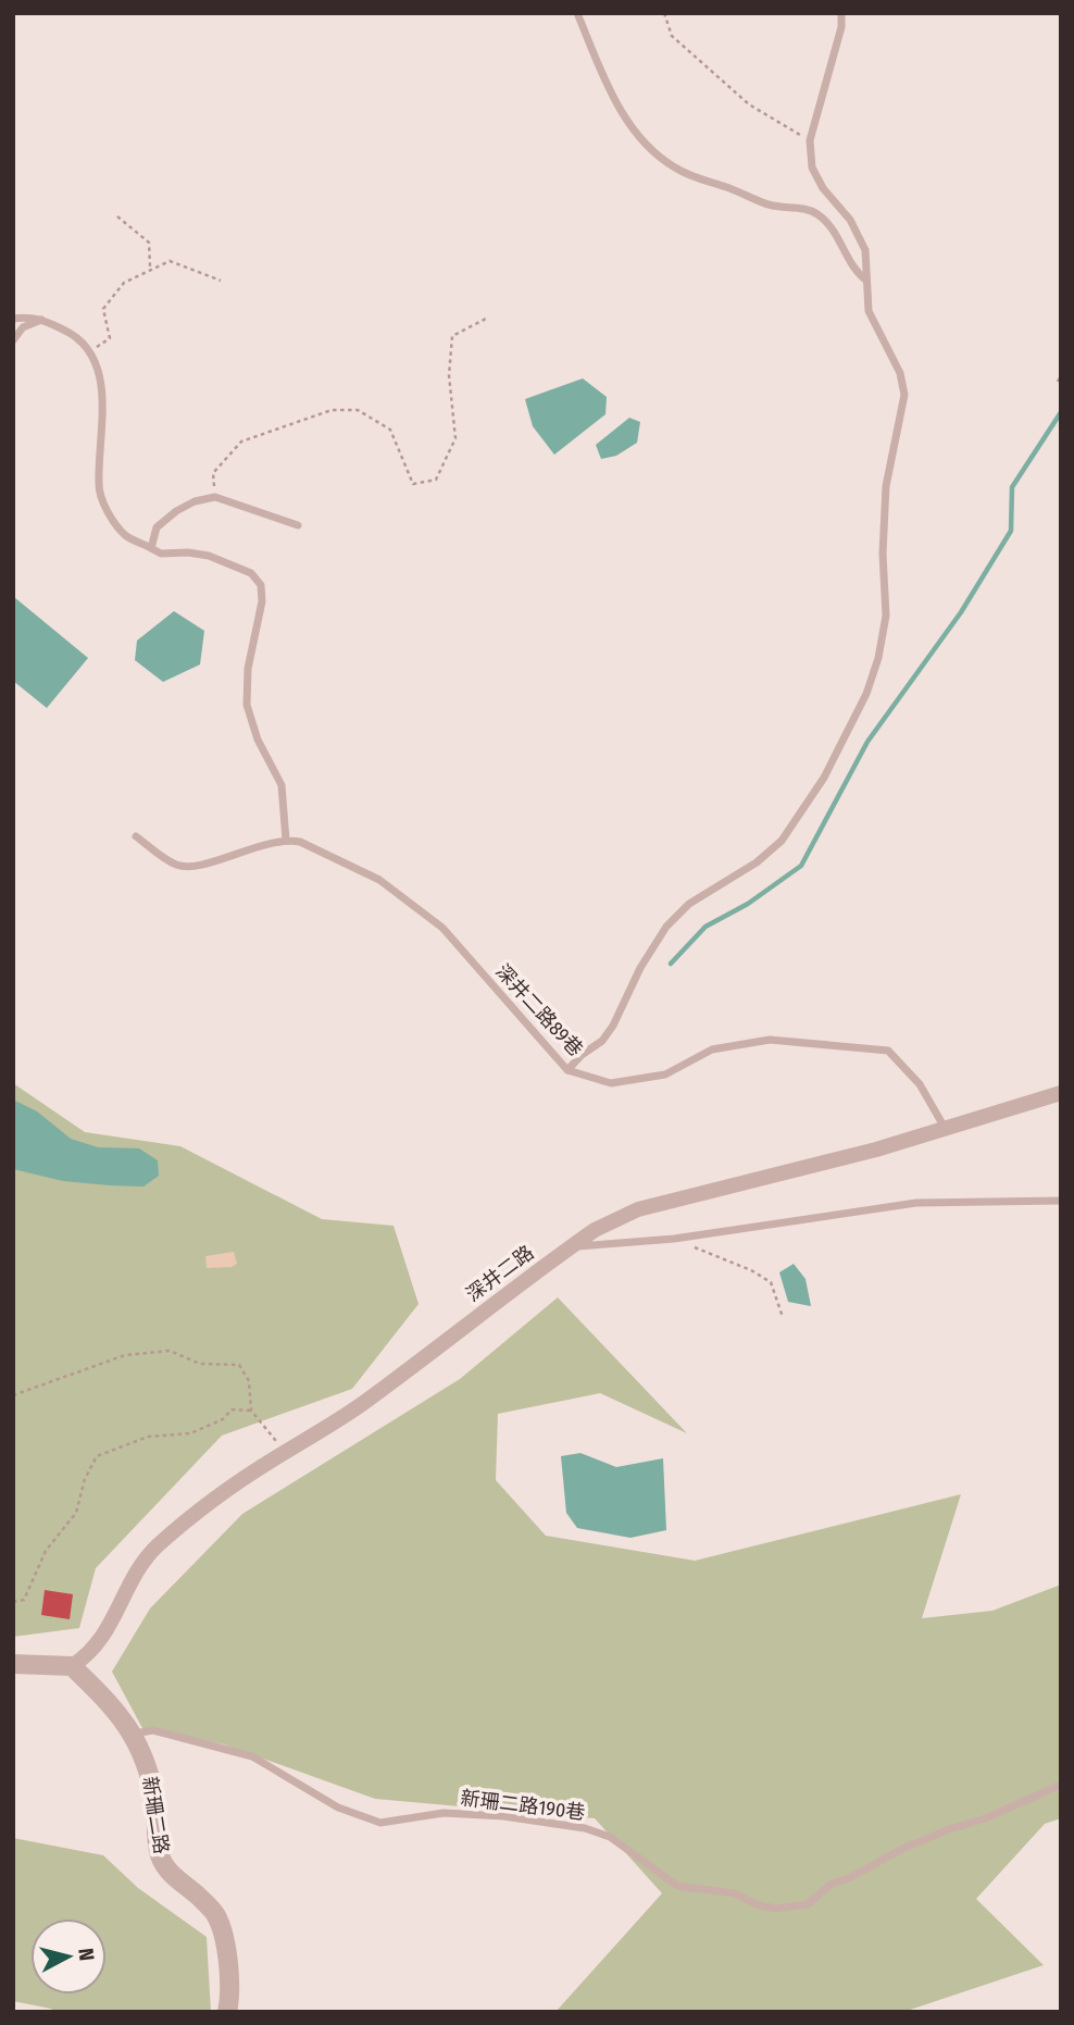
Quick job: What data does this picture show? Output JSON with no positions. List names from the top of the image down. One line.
{"streets":{"street":["深井二路","新珊二路"],"lane":["深井二路89巷","新珊二路190巷"]},"crossings":[["深井二路89巷","深井二路"],["深井二路","新珊二路"],["新珊二路190巷","新珊二路"]],"north":"right"}
